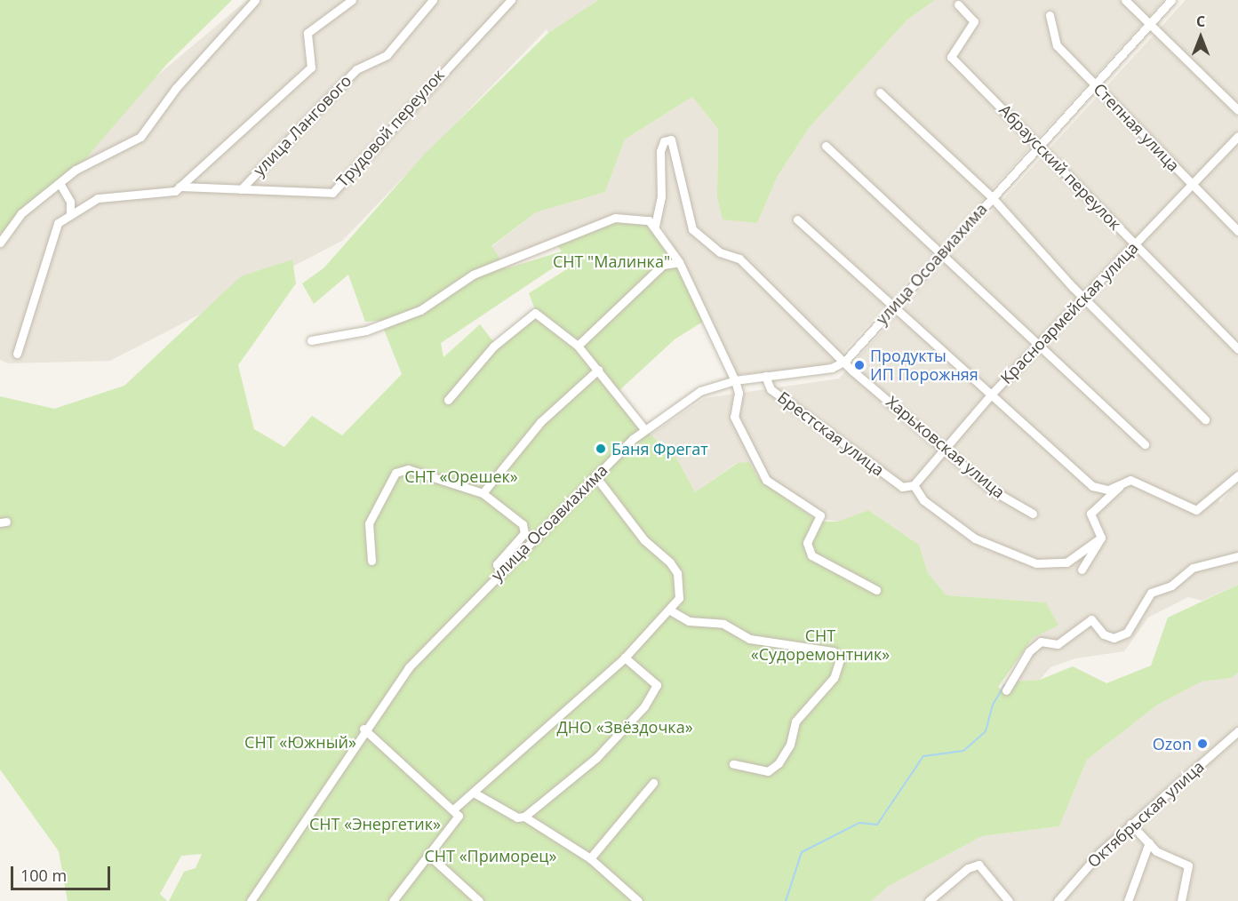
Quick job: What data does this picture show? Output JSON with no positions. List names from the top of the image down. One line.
{"streets":{"street":["улица Лангового","Степная улица","Трудовой переулок","Абраусский переулок","улица Осоавиахима","Красноармейская улица","Брестская улица","Харьковская улица","Октябрьская улица"]},"crossings":[["улица Лангового","Трудовой переулок"],["Степная улица","улица Осоавиахима"],["Степная улица","Красноармейская улица"],["Абраусский переулок","улица Осоавиахима"],["Абраусский переулок","Красноармейская улица"],["улица Осоавиахима","Брестская улица"],["улица Осоавиахима","Харьковская улица"],["Красноармейская улица","Брестская улица"],["Красноармейская улица","Харьковская улица"]],"parks":["СНТ \"Малинка\"","СНТ «Орешек»","СНТ «Судоремонтник»","ДНО «Звёздочка»","СНТ «Южный»","СНТ «Энергетик»","СНТ «Приморец»"],"places":["Продукты ИП Порожняя","Баня Фрегат","Ozon"],"scale_bar":"100 m","north":"top"}
